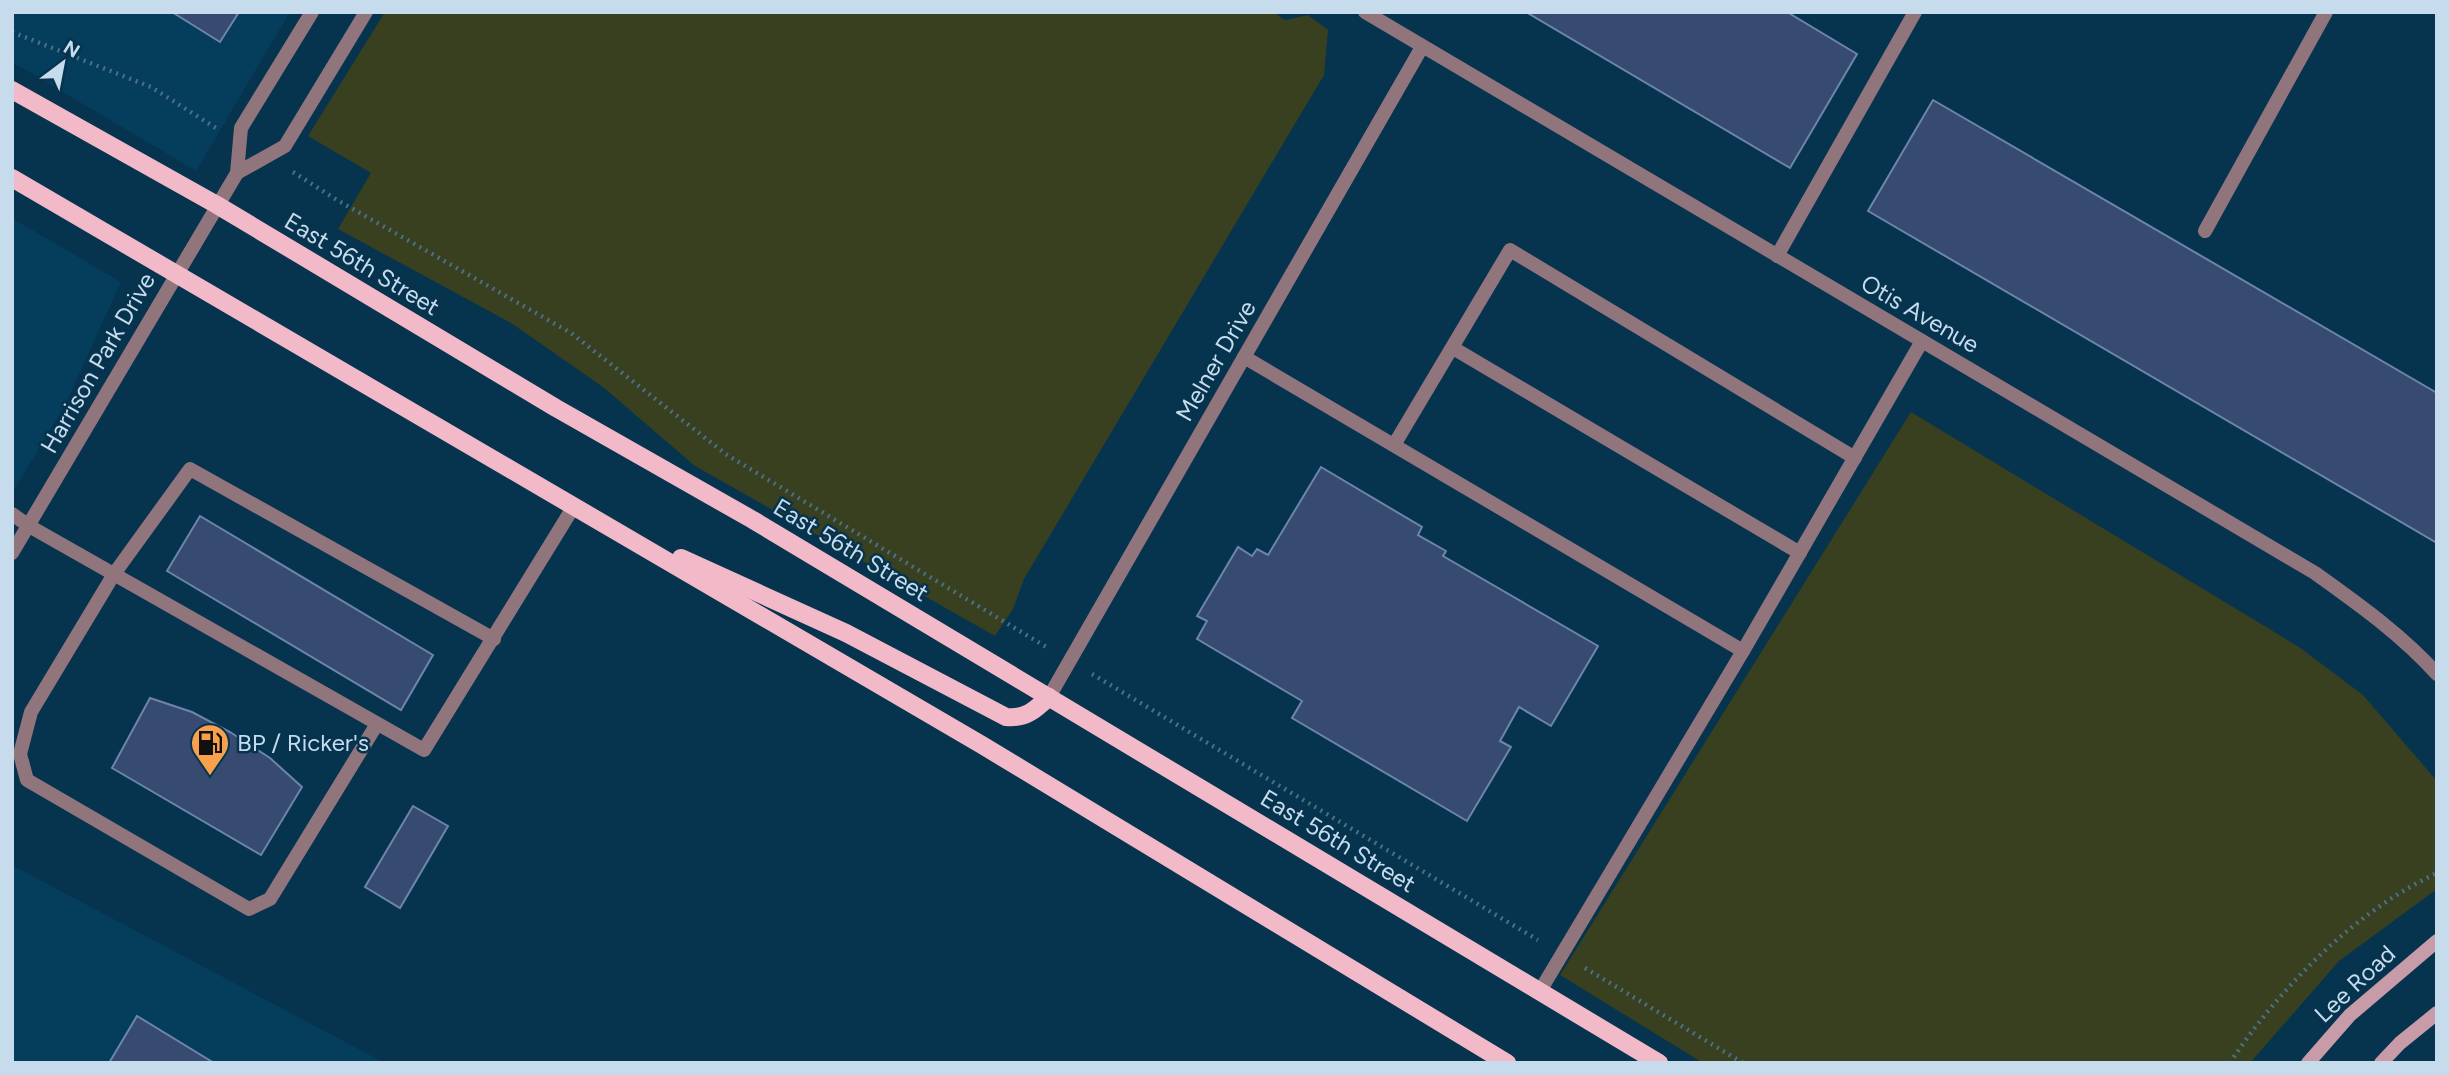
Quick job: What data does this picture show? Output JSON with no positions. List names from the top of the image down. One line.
{"streets":{"main road":["East 56th Street"],"street":["Otis Avenue","Melner Drive","Harrison Park Drive","Lee Road"]},"crossings":[["East 56th Street","Melner Drive"],["East 56th Street","Harrison Park Drive"],["Otis Avenue","Melner Drive"]],"places":{"fuel station":["BP / Ricker's"]},"north":"top right"}
